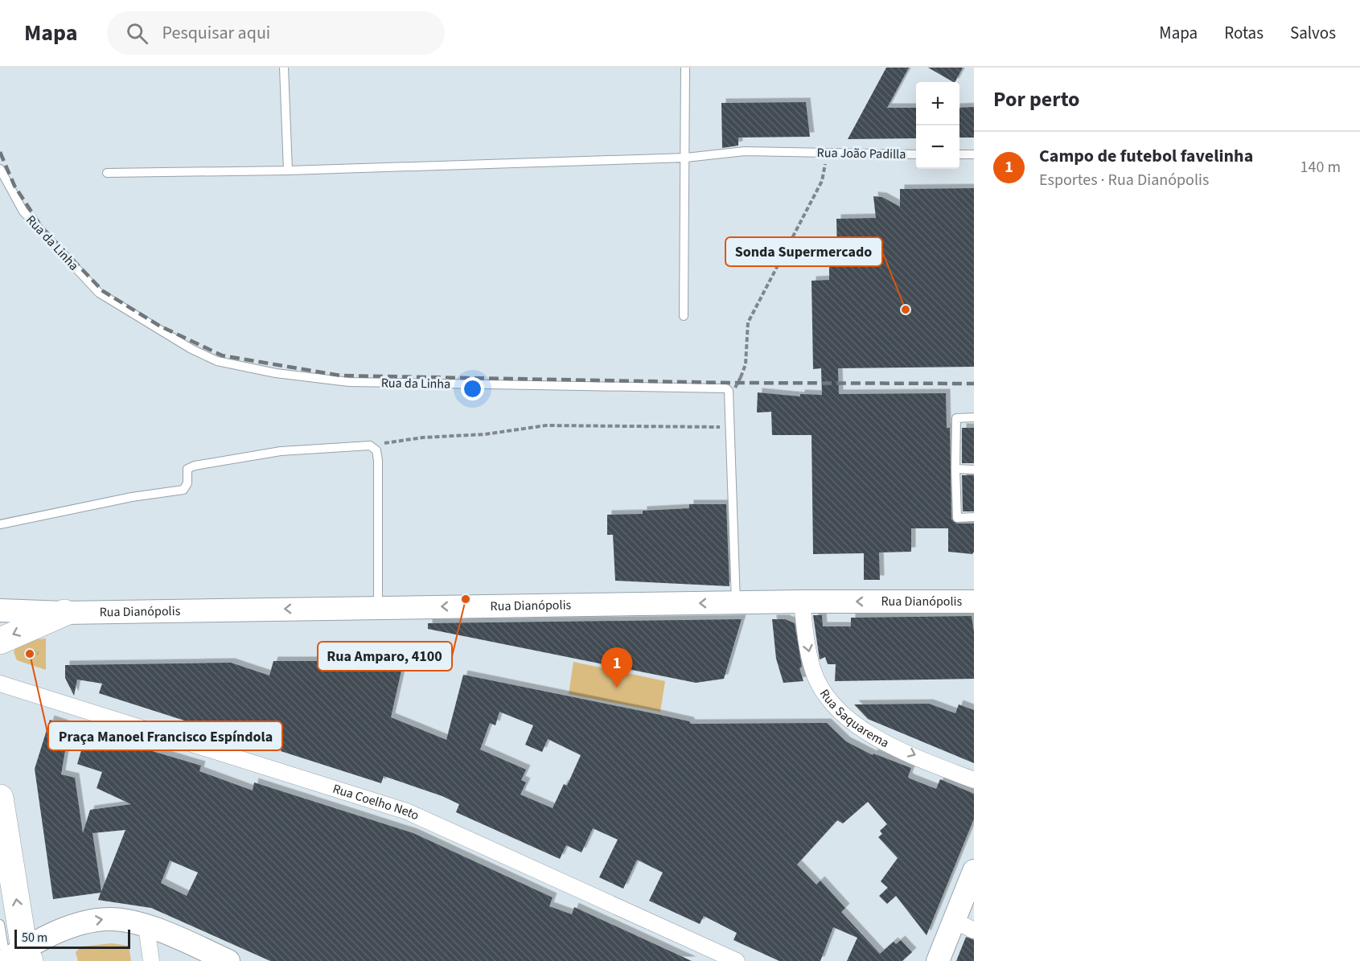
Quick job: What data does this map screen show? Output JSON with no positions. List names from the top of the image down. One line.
{"streets":{"street":["Rua Dianópolis","Rua Saquarema","Rua Coelho Neto"],"lane":["Rua João Padilla","Rua da Linha"]},"crossings":[["Rua da Linha","Rua Dianópolis"],["Rua Dianópolis","Rua Saquarema"]],"one_way":["Rua Dianópolis","Rua Saquarema"],"places":["Sonda Supermercado","Rua Amparo, 4100","Praça Manoel Francisco Espíndola"],"scale_bar":"50 m","page":{"header":"Mapa","search":"Pesquisar aqui","nav":["Mapa","Rotas","Salvos"],"heading":"Por perto","map_buttons":["+","−"],"list":[{"mark":"1","name":"Campo de futebol favelinha","note":"Esportes · Rua Dianópolis","value":"140 m"}],"pins":"1","scale":"50 m"}}
